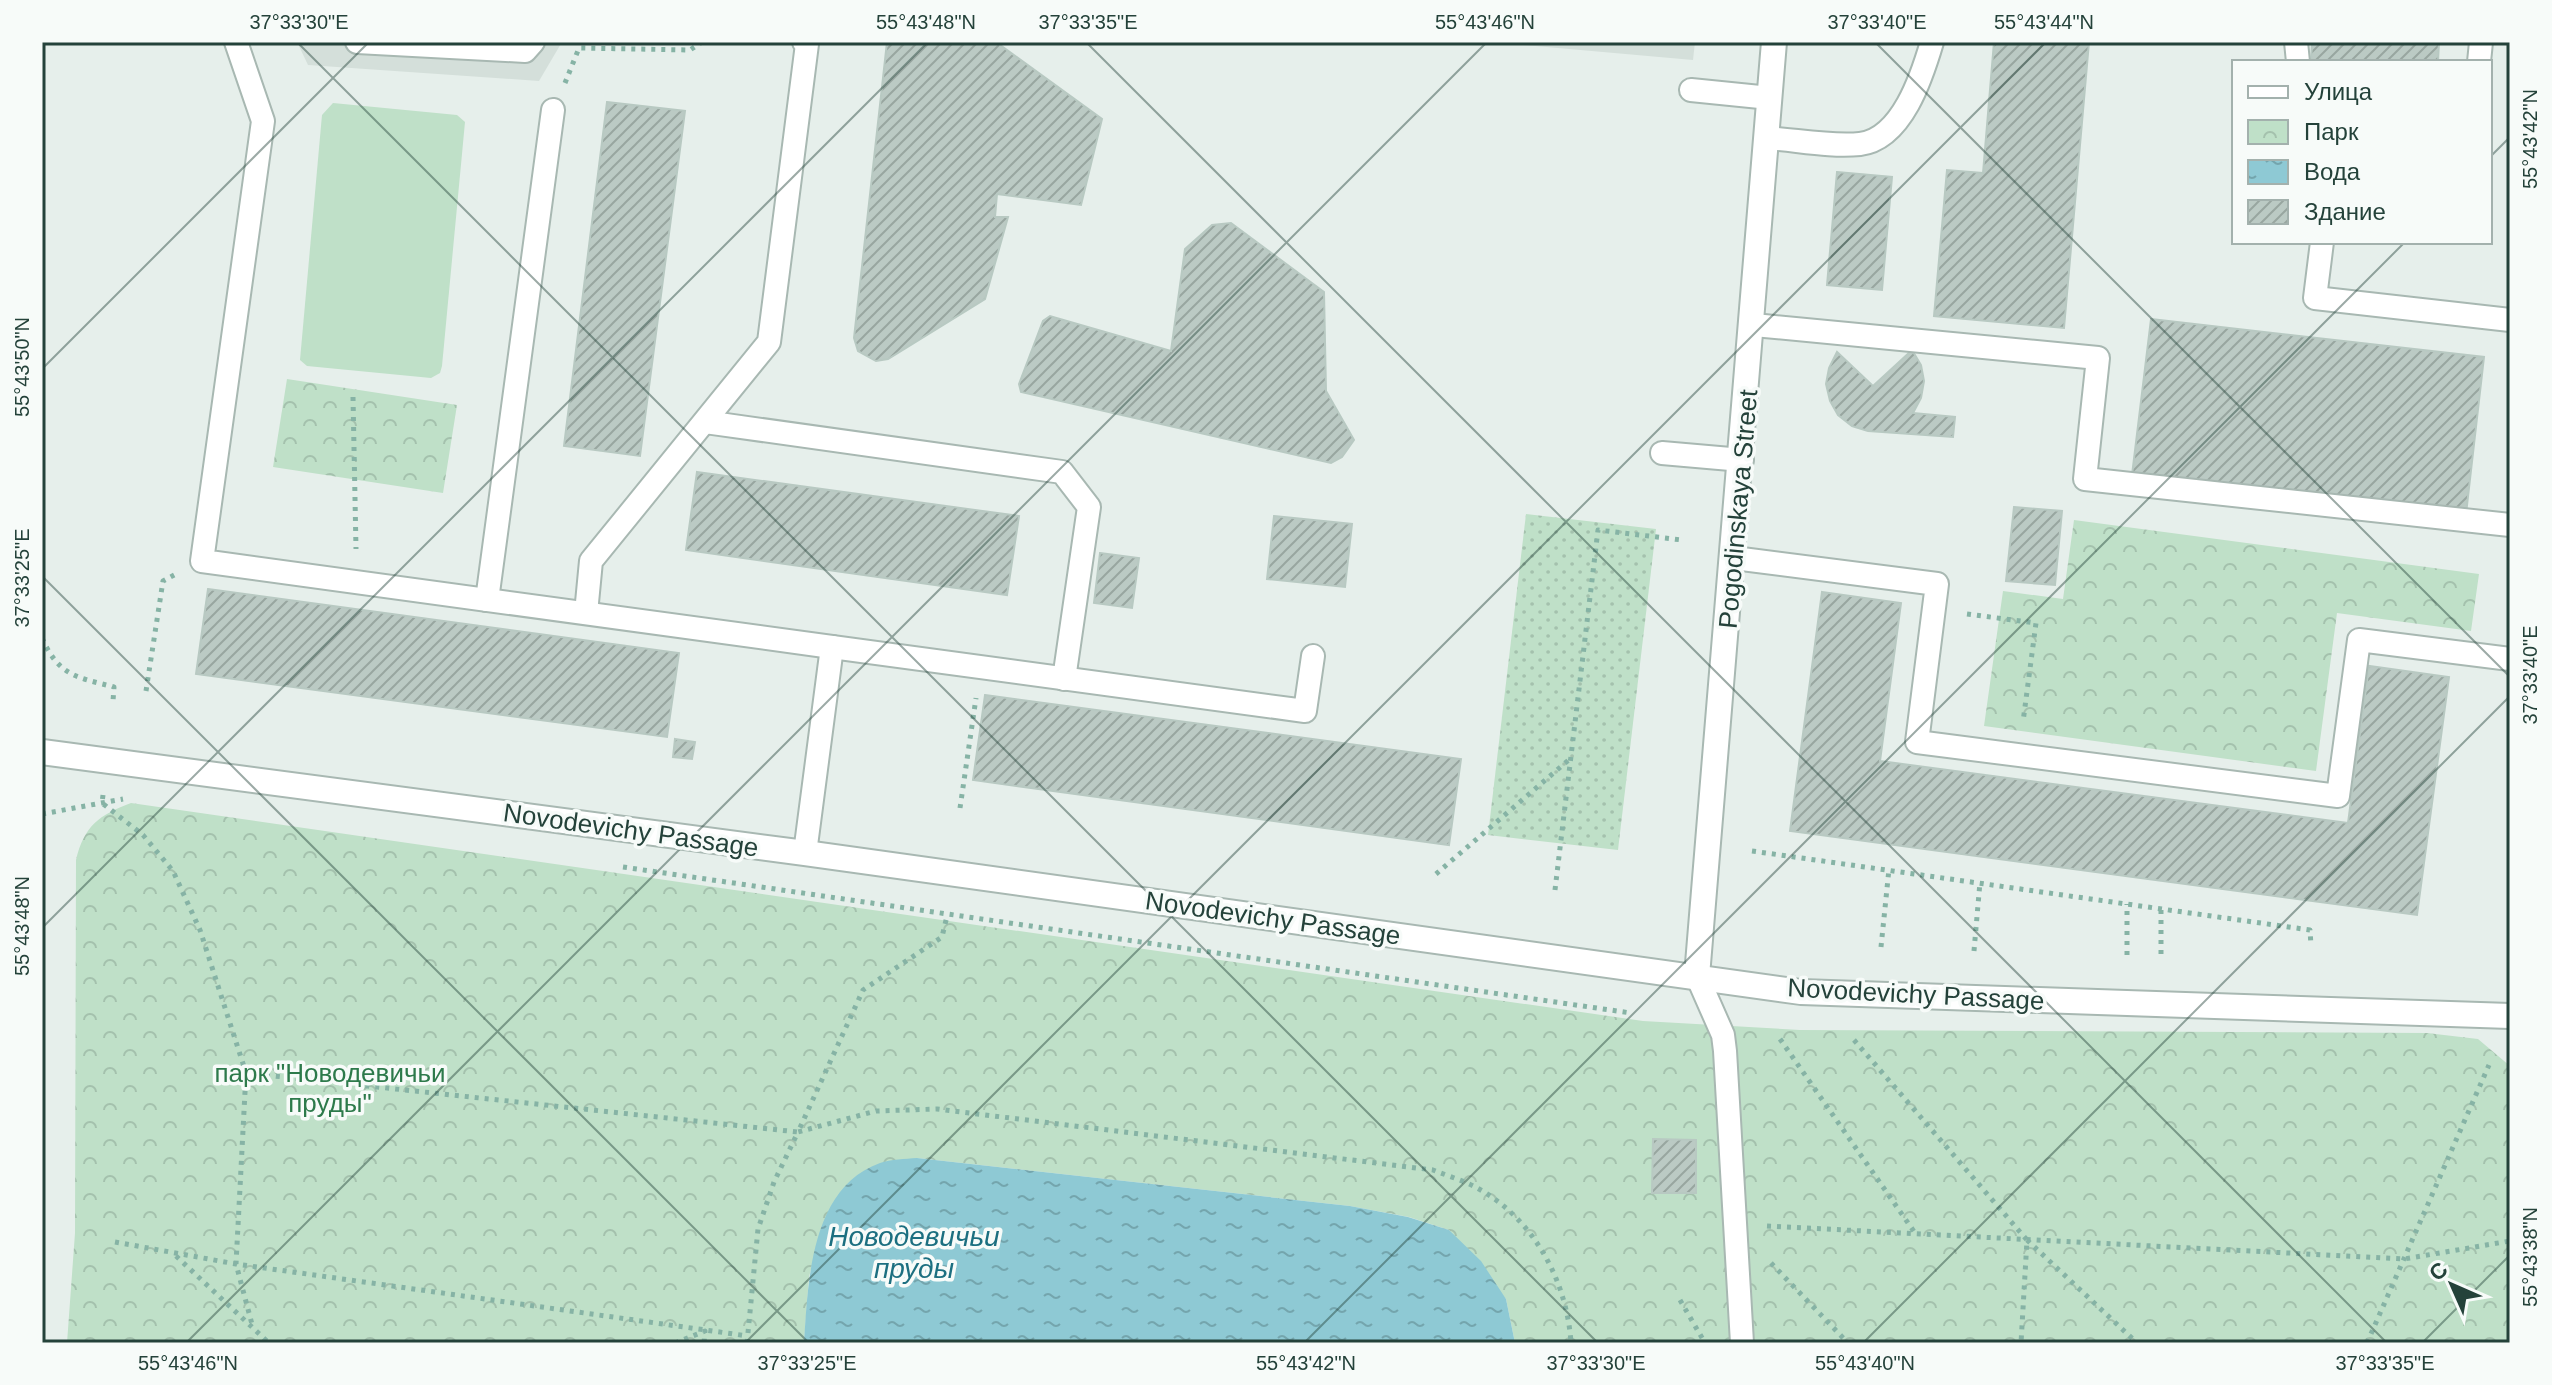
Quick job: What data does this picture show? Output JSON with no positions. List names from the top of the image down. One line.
{"streets":{"street":["Pogodinskaya Street","Novodevichy Passage"]},"crossings":[["Pogodinskaya Street","Novodevichy Passage"]],"water":["Новодевичьи пруды"],"parks":["парк \"Новодевичьи пруды\""],"legend":["Улица","Парк","Вода","Здание"],"north":"top left","coordinates":["37°33'30\"E","55°43'48\"N","37°33'35\"E","55°43'46\"N","37°33'40\"E","55°43'44\"N","55°43'42\"N","55°43'50\"N","37°33'25\"E","55°43'38\"N","55°43'40\"N"]}
